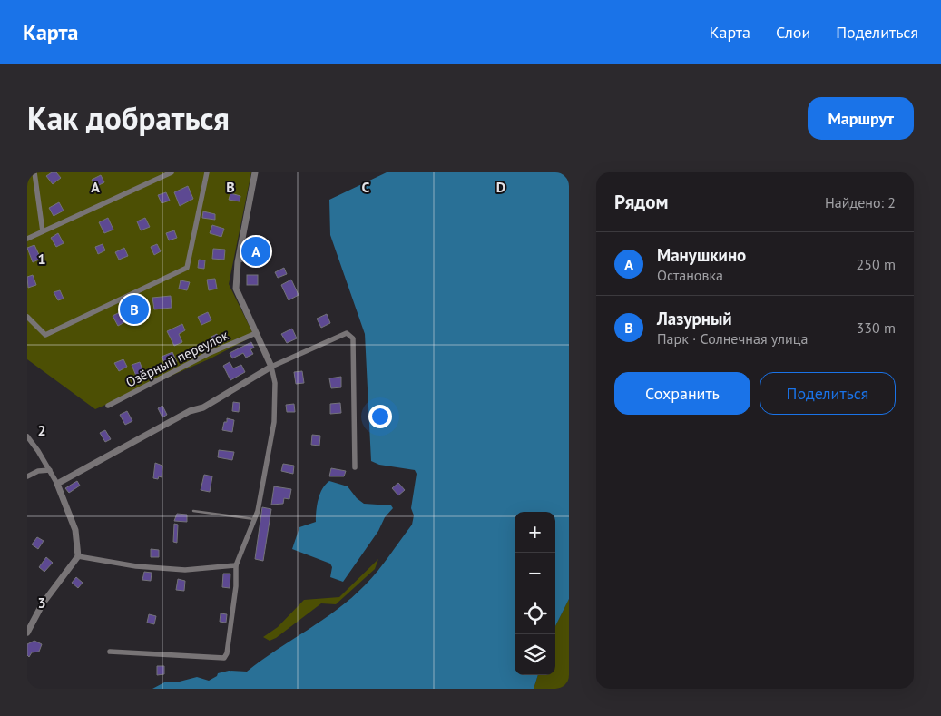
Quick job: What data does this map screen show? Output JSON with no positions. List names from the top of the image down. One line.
{"streets":{"street":["Озёрный переулок"]},"page":{"header":"Карта","nav":["Карта","Слои","Поделиться"],"title":"Как добраться","buttons":["Маршрут",["Сохранить","Поделиться"]],"heading":["Рядом","Найдено: 2"],"list":[{"mark":"A","name":"Манушкино","note":"Остановка","value":"250 m"},{"mark":"B","name":"Лазурный","note":"Парк · Солнечная улица","value":"330 m"}],"pins":["A","B"],"map_buttons":["+","−"]},"grid":{"columns":["A","B","C","D"],"rows":["1","2","3"]}}
